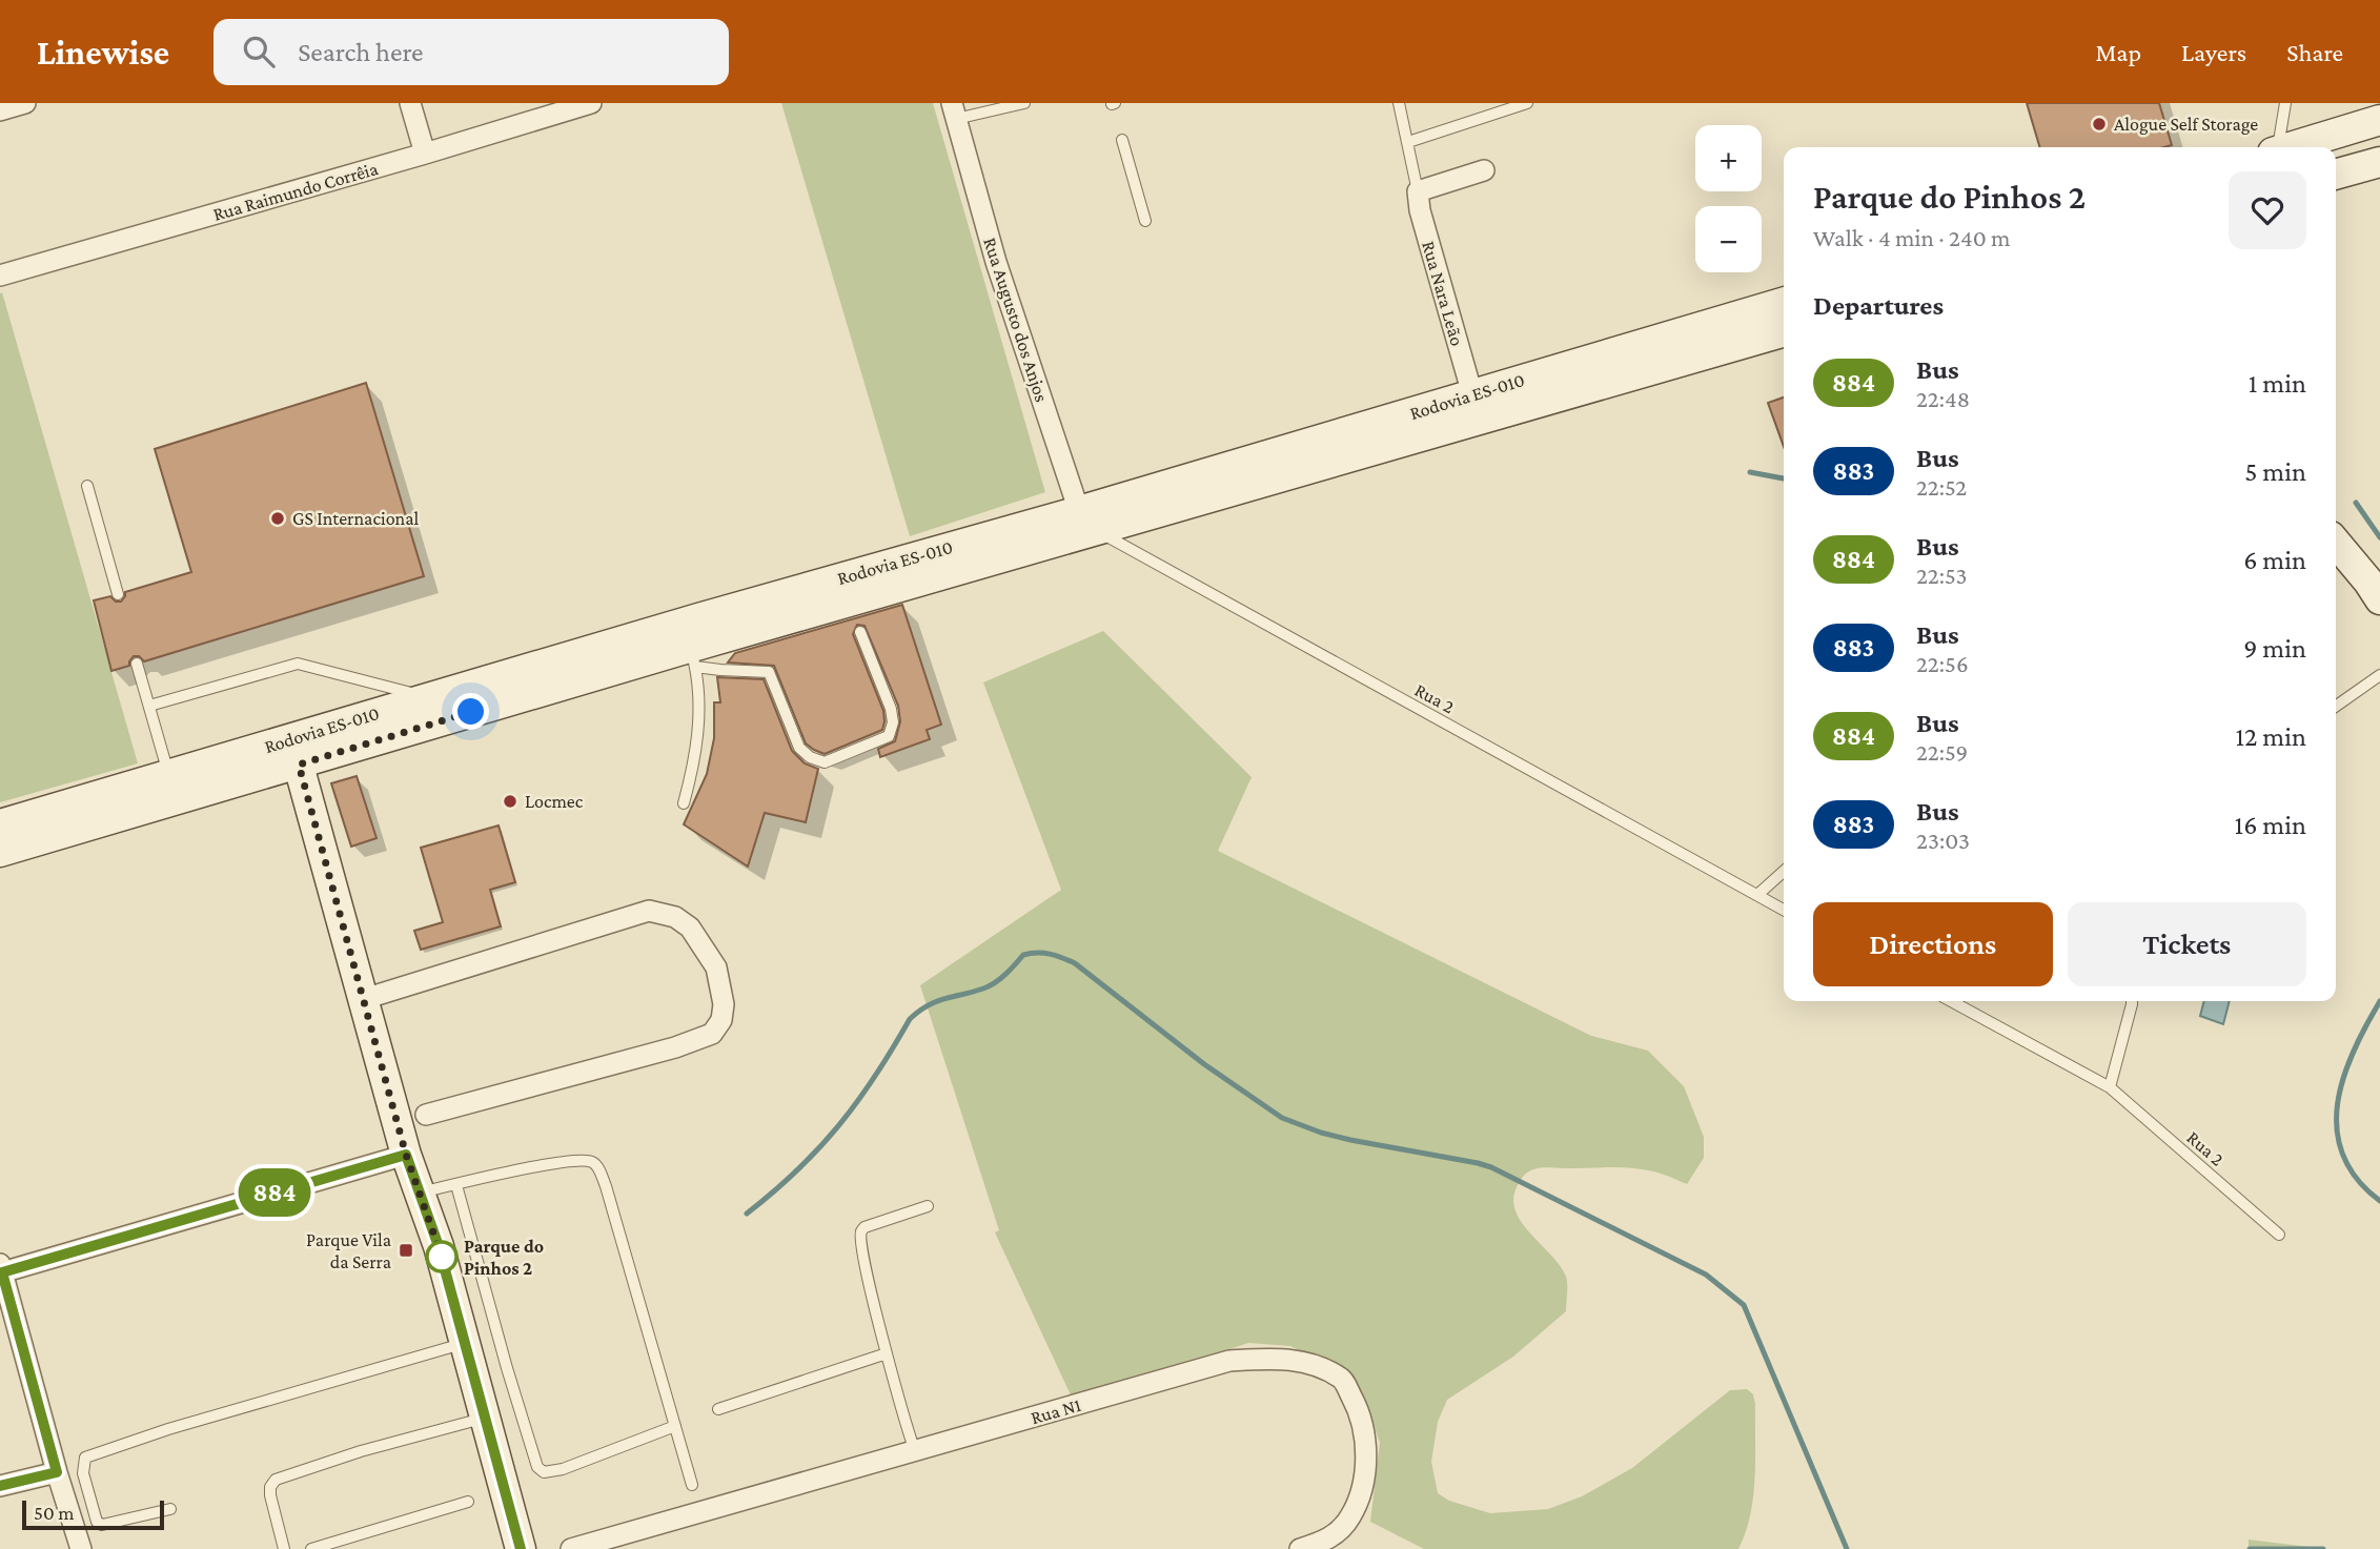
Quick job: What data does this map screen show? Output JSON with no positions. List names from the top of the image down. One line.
{"streets":{"main road":["Rodovia ES-010"],"street":["Rua Raimundo Corrêia","Rua Nara Leão","Rua Augusto dos Anjos","Rua N1"],"lane":["Rua 2"]},"crossings":[["Rua Nara Leão","Rodovia ES-010"],["Rua Augusto dos Anjos","Rodovia ES-010"],["Rua Augusto dos Anjos","Rua 2"],["Rodovia ES-010","Rua 2"]],"places":{"other":["Alogue Self Storage","GS Internacional","Locmec","Parque do Pinhos 2"],"transit":["Parque Vila da Serra"]},"lines":["bus line 884"],"scale_bar":"50 m","page":{"header":"Linewise","search":"Search here","nav":["Map","Layers","Share"],"on_map":"884","map_buttons":["+","−"],"heading":[["Parque do Pinhos 2","Walk · 4 min · 240 m"],"Departures"],"list":[{"mark":"884","name":"Bus","note":"22:48","value":"1 min"},{"mark":"883","name":"Bus","note":"22:52","value":"5 min"},{"mark":"884","name":"Bus","note":"22:53","value":"6 min"},{"mark":"883","name":"Bus","note":"22:56","value":"9 min"},{"mark":"884","name":"Bus","note":"22:59","value":"12 min"},{"mark":"883","name":"Bus","note":"23:03","value":"16 min"}],"buttons":["Directions","Tickets"],"scale":"50 m"}}
